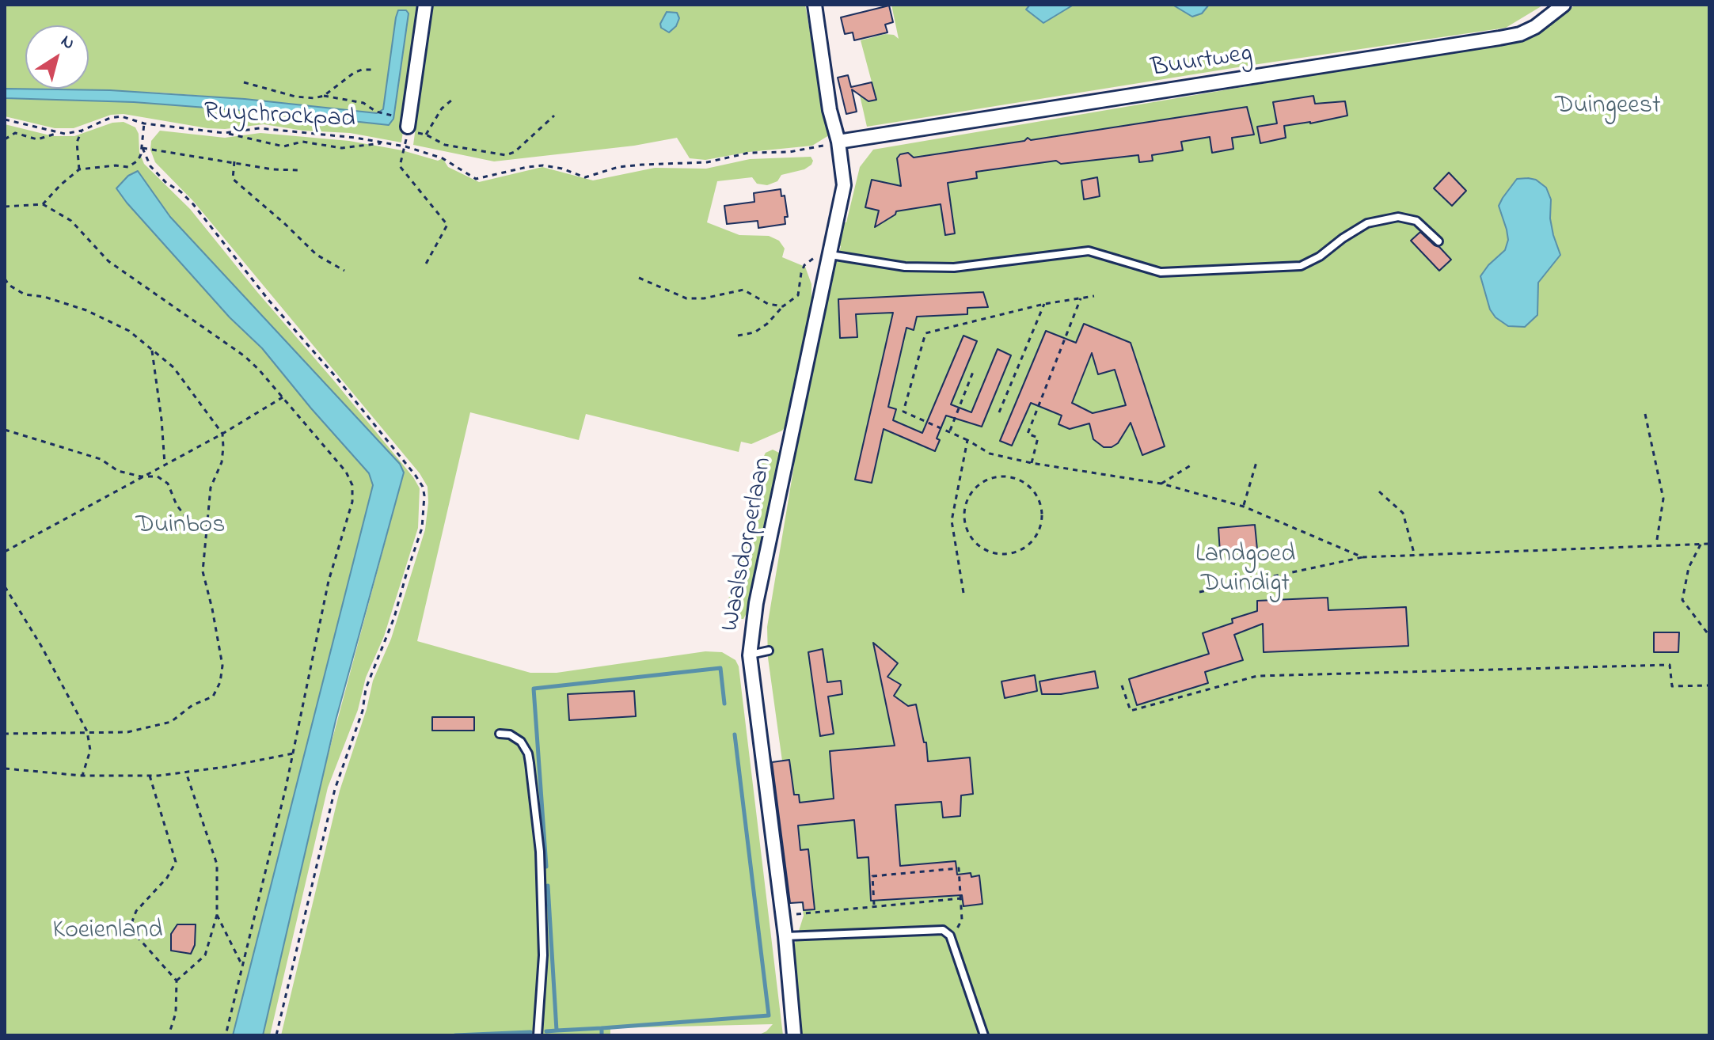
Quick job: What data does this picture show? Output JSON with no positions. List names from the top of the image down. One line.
{"streets":{"street":["Buurtweg","Waalsdorperlaan"],"path":["Ruychrockpad"]},"crossings":[["Buurtweg","Waalsdorperlaan"]],"parks":["Duingeest","Duinbos","Landgoed Duindigt","Koeienland"],"north":"top right"}
